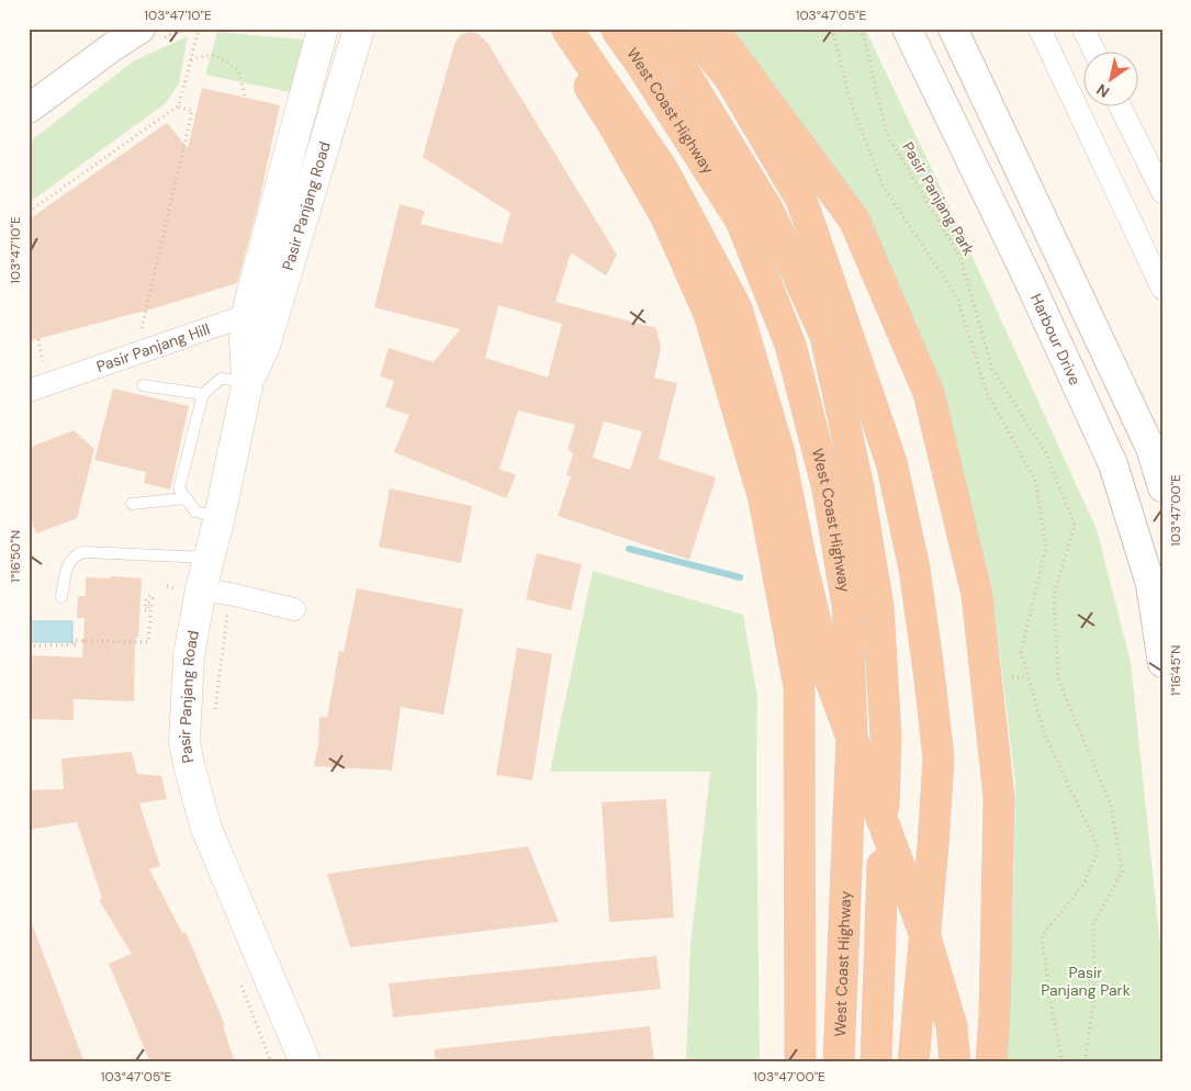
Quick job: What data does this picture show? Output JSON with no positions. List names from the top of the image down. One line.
{"streets":{"highway":["West Coast Highway"],"main road":["Pasir Panjang Road"],"street":["Harbour Drive","Pasir Panjang Hill"],"path":["Pasir Panjang Park"]},"crossings":[["Pasir Panjang Road","Pasir Panjang Hill"]],"parks":["Pasir Panjang Park"],"north":"bottom left","coordinates":["103°47'10\"E","103°47'05\"E","103°47'00\"E","1°16'50\"N","1°16'45\"N"]}
